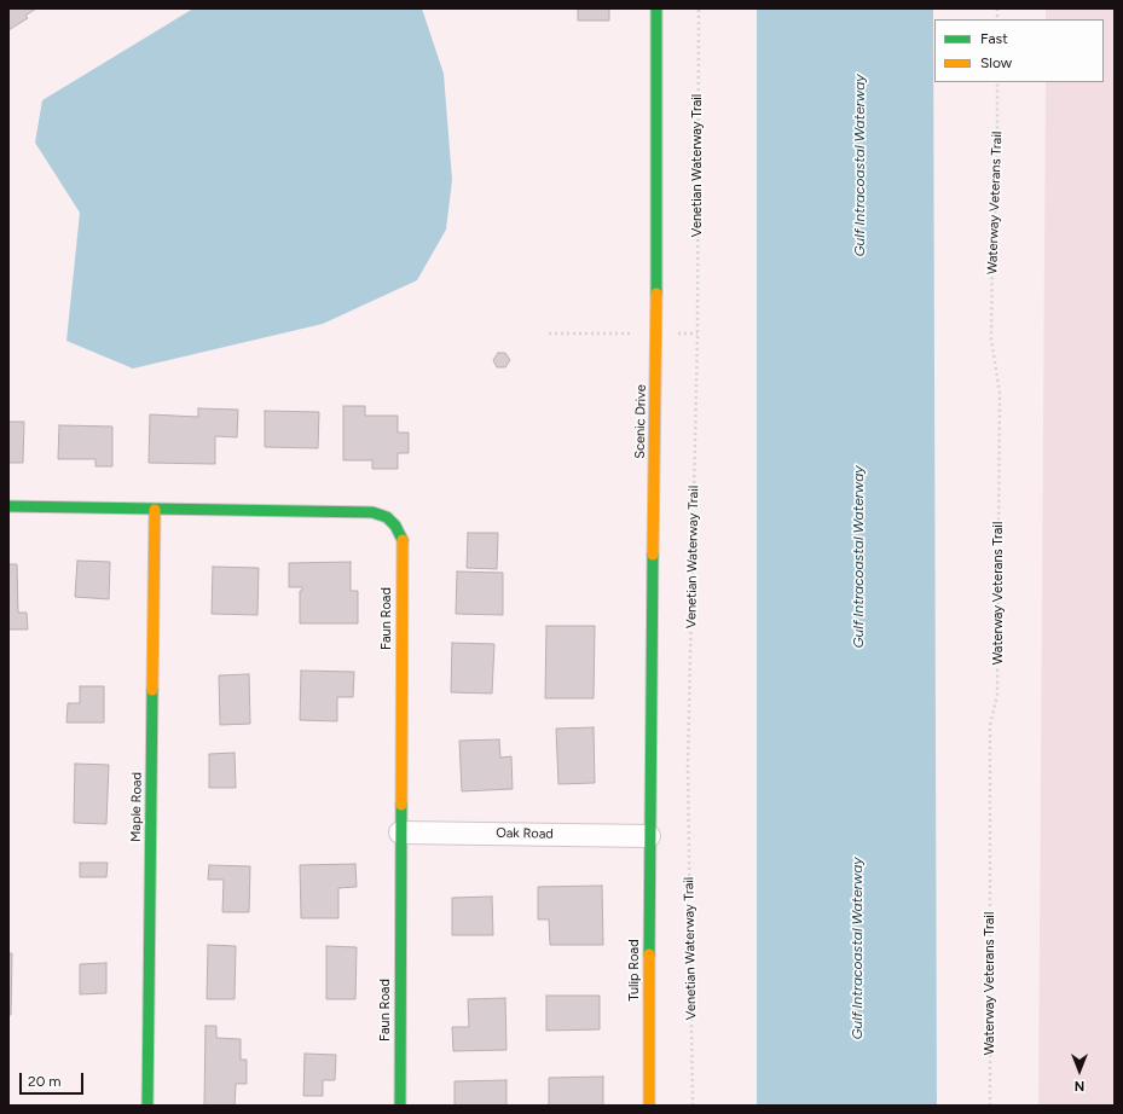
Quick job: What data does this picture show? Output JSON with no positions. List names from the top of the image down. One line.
{"streets":{"street":["Scenic Drive","Faun Road","Maple Road","Oak Road","Tulip Road"],"path":["Venetian Waterway Trail","Waterway Veterans Trail"]},"crossings":[["Scenic Drive","Oak Road"],["Scenic Drive","Tulip Road"],["Faun Road","Maple Road"],["Faun Road","Oak Road"],["Oak Road","Tulip Road"]],"water":["Gulf Intracoastal Waterway"],"legend":["Fast","Slow"],"scale_bar":"20 m","north":"bottom"}
